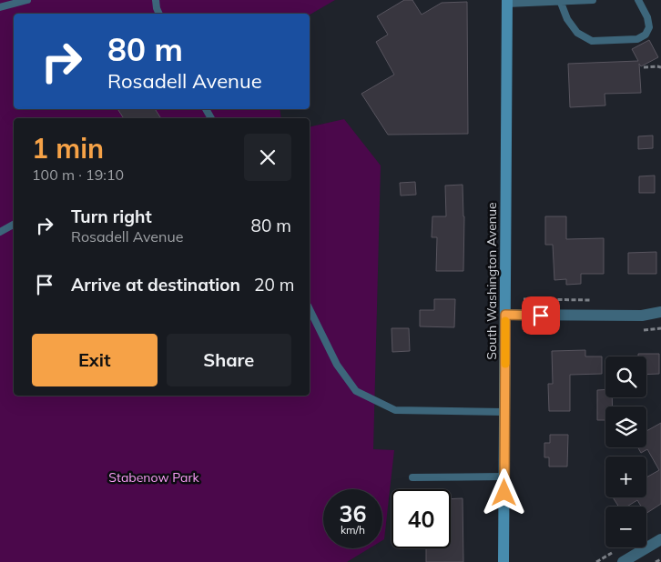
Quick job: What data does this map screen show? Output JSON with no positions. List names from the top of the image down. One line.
{"streets":{"street":["South Washington Avenue"]},"parks":["Stabenow Park"],"page":{"turn":["80 m","Rosadell Avenue"],"heading":["1 min","100 m · 19:10"],"list":[{"name":"Turn right","note":"Rosadell Avenue","value":"80 m"},{"name":"Arrive at destination","value":"20 m"}],"buttons":["Exit","Share"],"map_buttons":["+","−"],"speed":"36 km/h","limit":"40"}}
